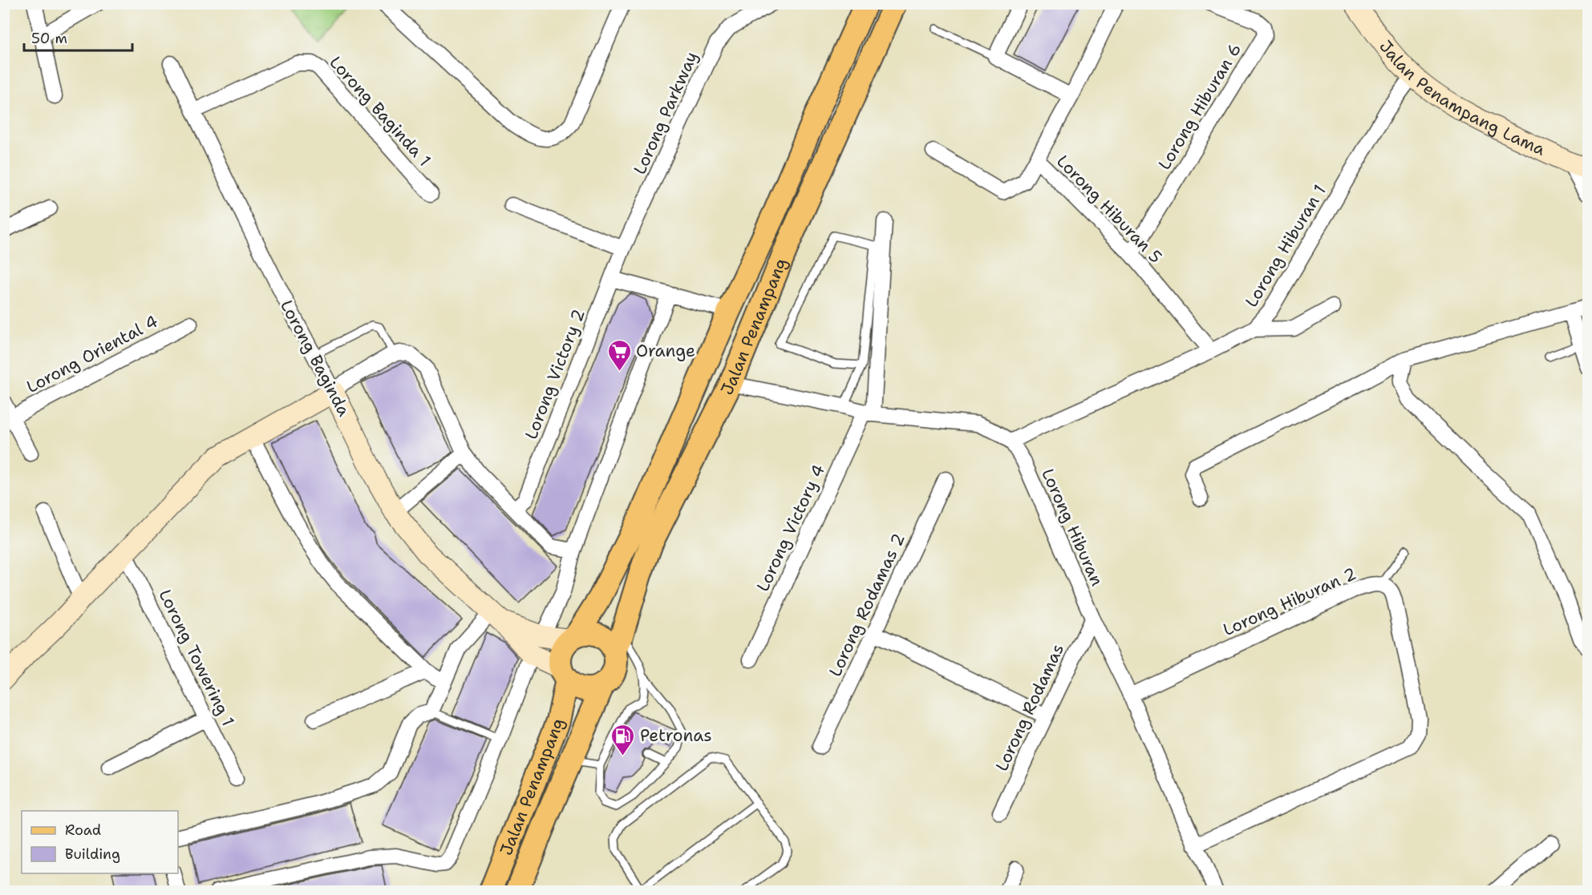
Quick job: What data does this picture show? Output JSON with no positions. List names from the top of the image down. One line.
{"streets":{"main road":["Jalan Penampang"],"street":["Jalan Penampang Lama","Lorong Hiburan 6","Lorong Baginda 1","Lorong Parkway","Lorong Hiburan 5","Lorong Hiburan 1","Lorong Oriental 4","Lorong Baginda","Lorong Victory 2","Lorong Hiburan","Lorong Victory 4","Lorong Hiburan 2","Lorong Rodamas 2","Lorong Towering 1","Lorong Rodamas"]},"crossings":[["Jalan Penampang Lama","Lorong Hiburan 1"],["Lorong Hiburan 6","Lorong Hiburan 5"],["Lorong Baginda 1","Lorong Baginda"],["Lorong Parkway","Lorong Victory 2"],["Lorong Hiburan 5","Lorong Hiburan 1"],["Lorong Hiburan 1","Lorong Hiburan"],["Jalan Penampang","Lorong Baginda"],["Jalan Penampang","Lorong Hiburan"],["Lorong Hiburan","Lorong Victory 4"],["Lorong Hiburan","Lorong Hiburan 2"],["Lorong Hiburan","Lorong Rodamas"]],"places":{"supermarket":["Orange"],"fuel station":["Petronas"]},"legend":["Road","Building"],"scale_bar":"50 m"}
